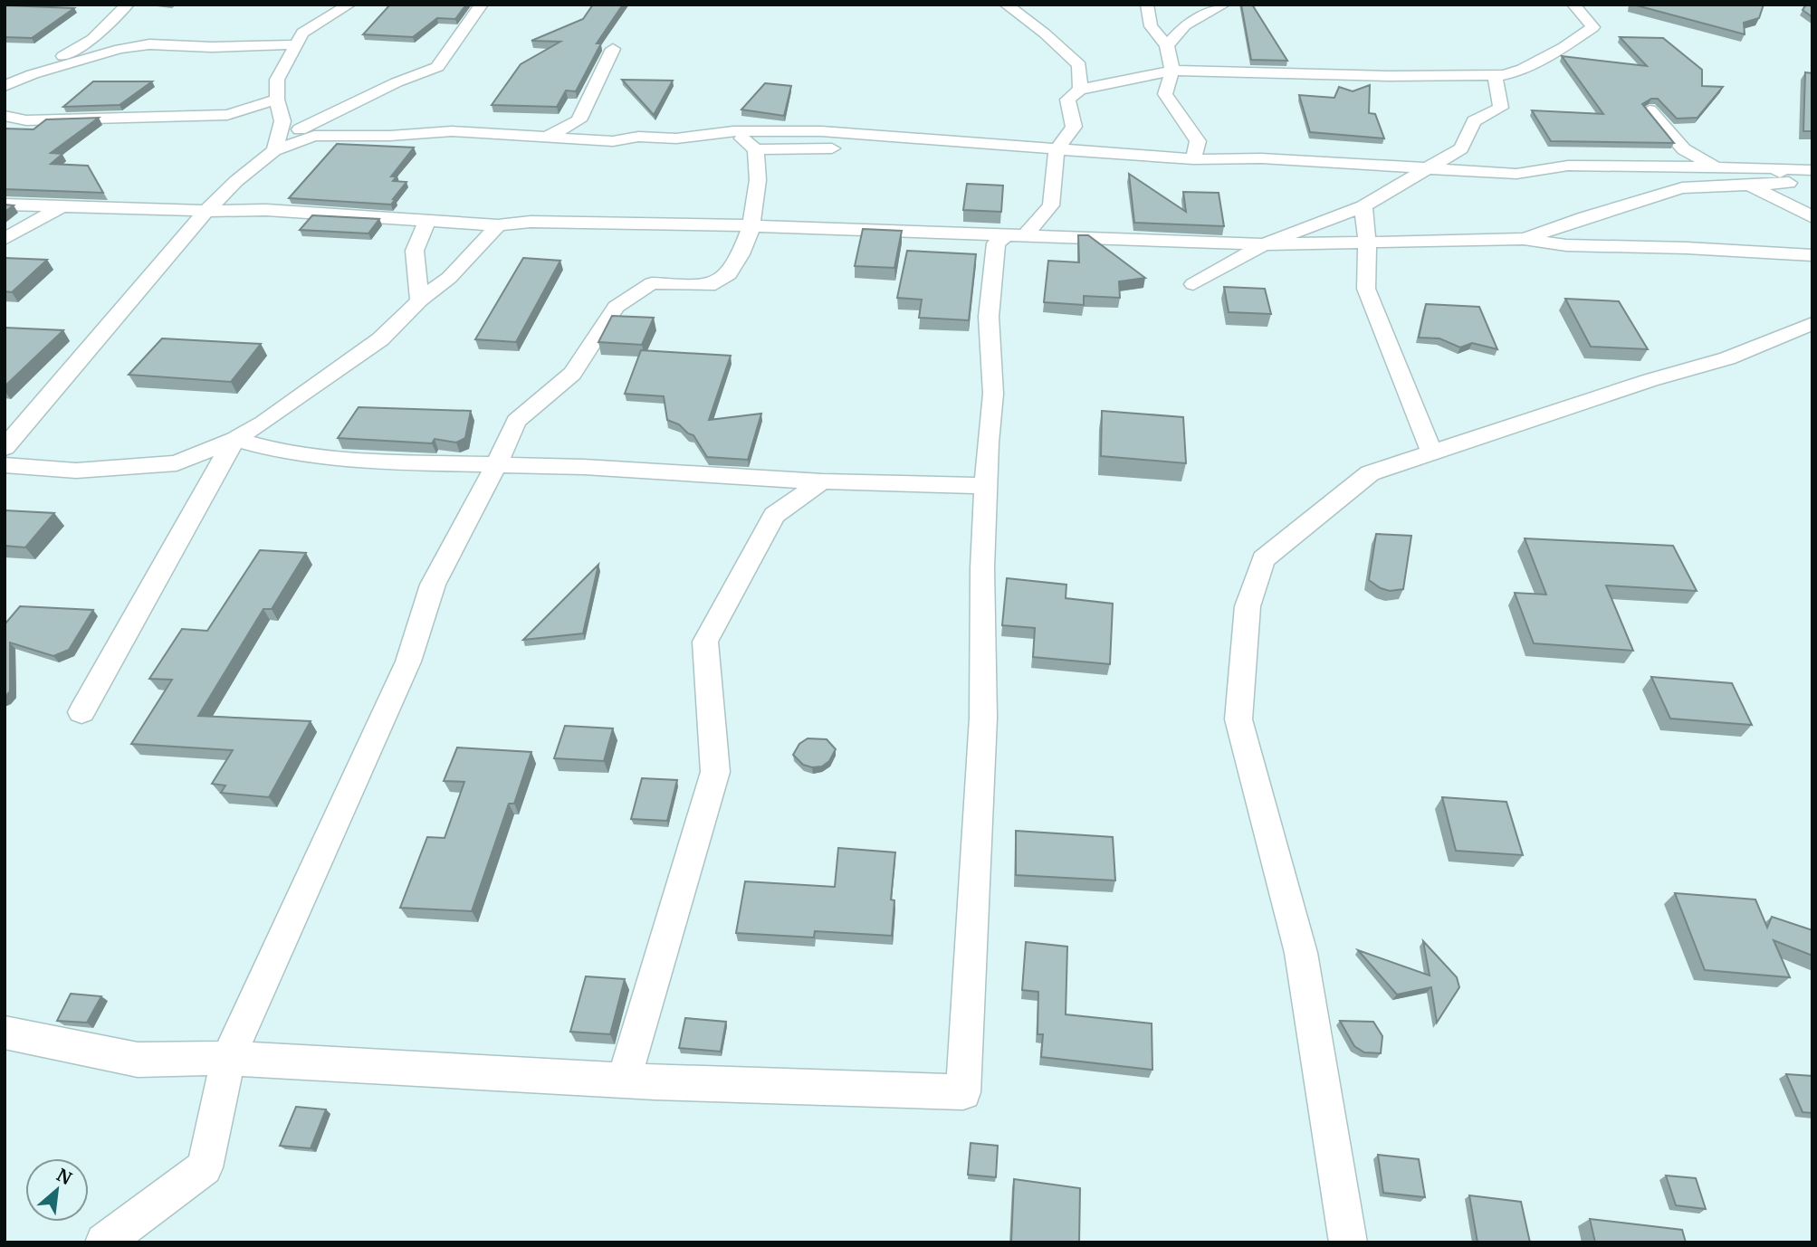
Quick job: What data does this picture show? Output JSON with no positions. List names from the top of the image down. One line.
{"north":"top right"}
